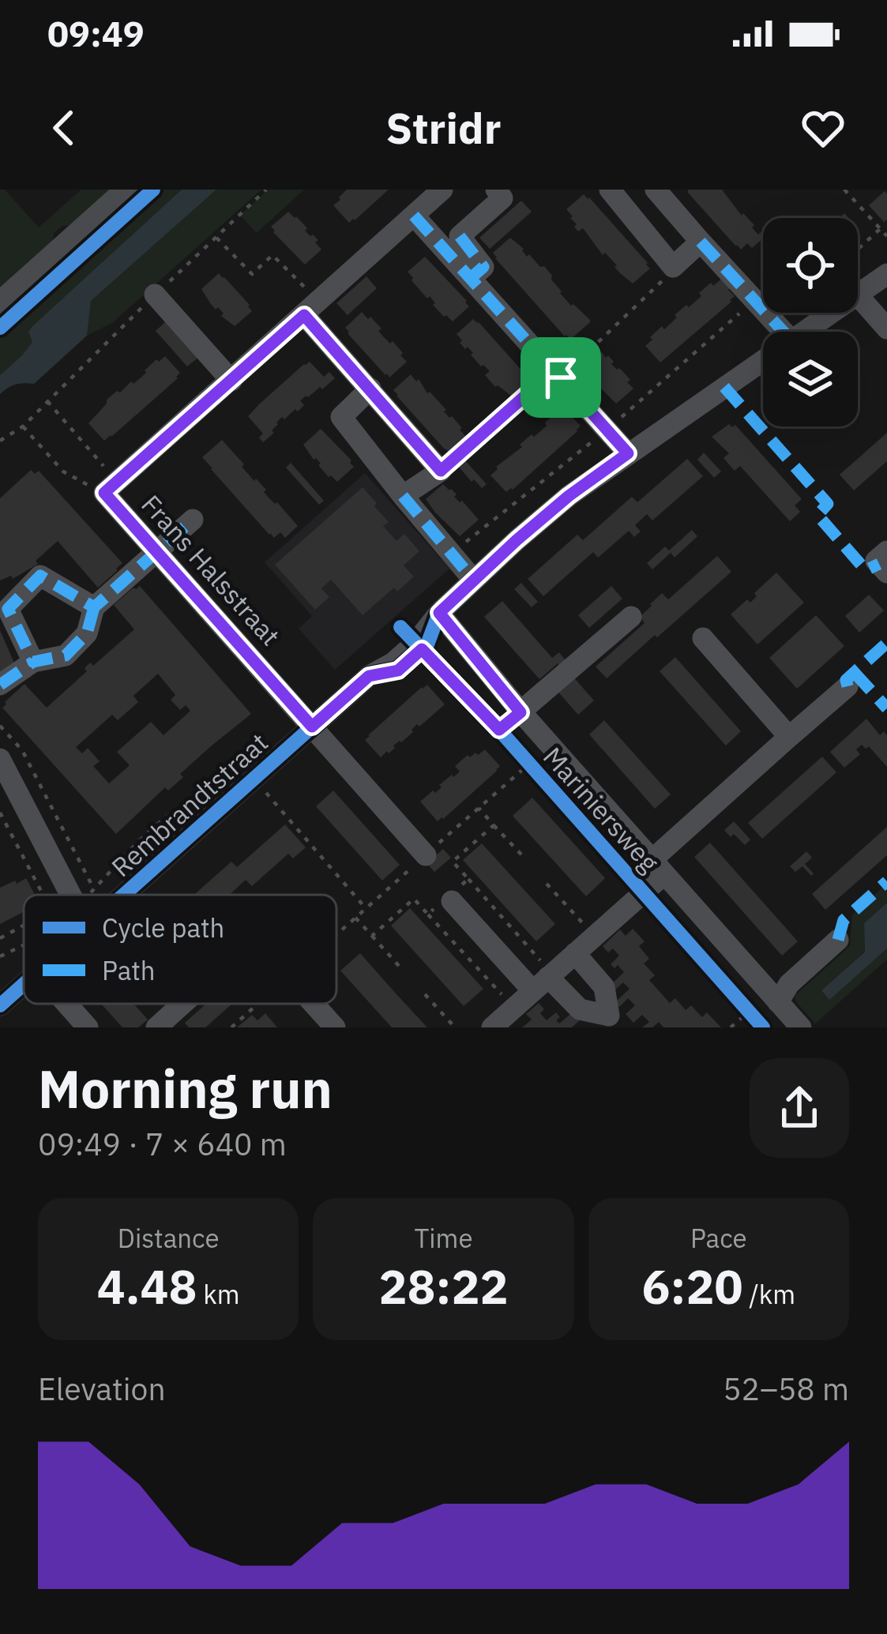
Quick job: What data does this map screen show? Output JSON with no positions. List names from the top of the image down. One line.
{"streets":{"street":["Frans Halsstraat","Rembrandtstraat","Mariniersweg"]},"crossings":[["Frans Halsstraat","Rembrandtstraat"],["Rembrandtstraat","Mariniersweg"]],"legend":["Cycle path","Path"],"page":{"status":"09:49","header":"Stridr","heading":["Morning run","09:49 · 7 × 640 m"],"stats":[["Distance","4.48 km"],["Time","28:22"],["Pace","6:20 /km"]],"chart":["Elevation","52–58 m"]}}
